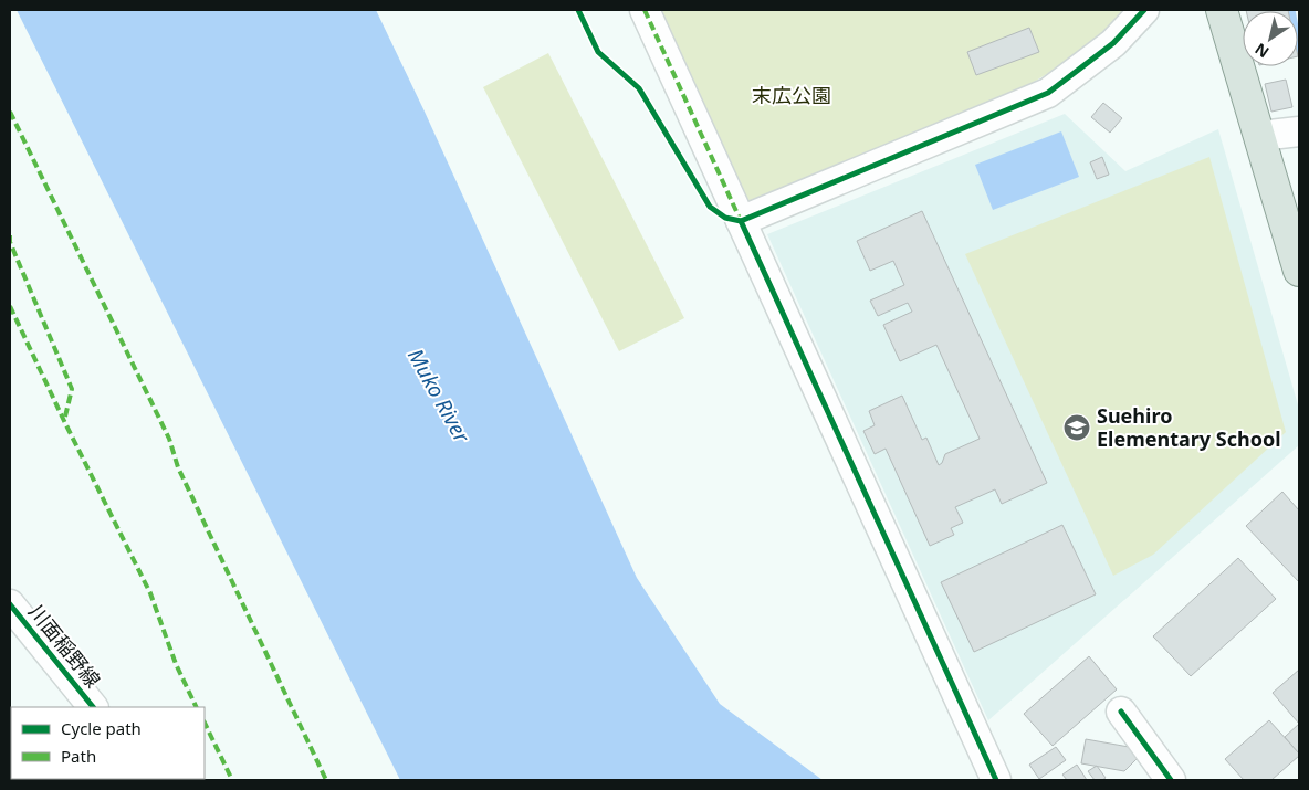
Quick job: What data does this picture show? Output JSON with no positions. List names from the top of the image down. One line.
{"streets":{"street":["川面稲野線"]},"water":["Muko River"],"parks":["末広公園"],"places":{"school or university":["Suehiro Elementary School"]},"legend":["Cycle path","Path"],"north":"bottom left"}
